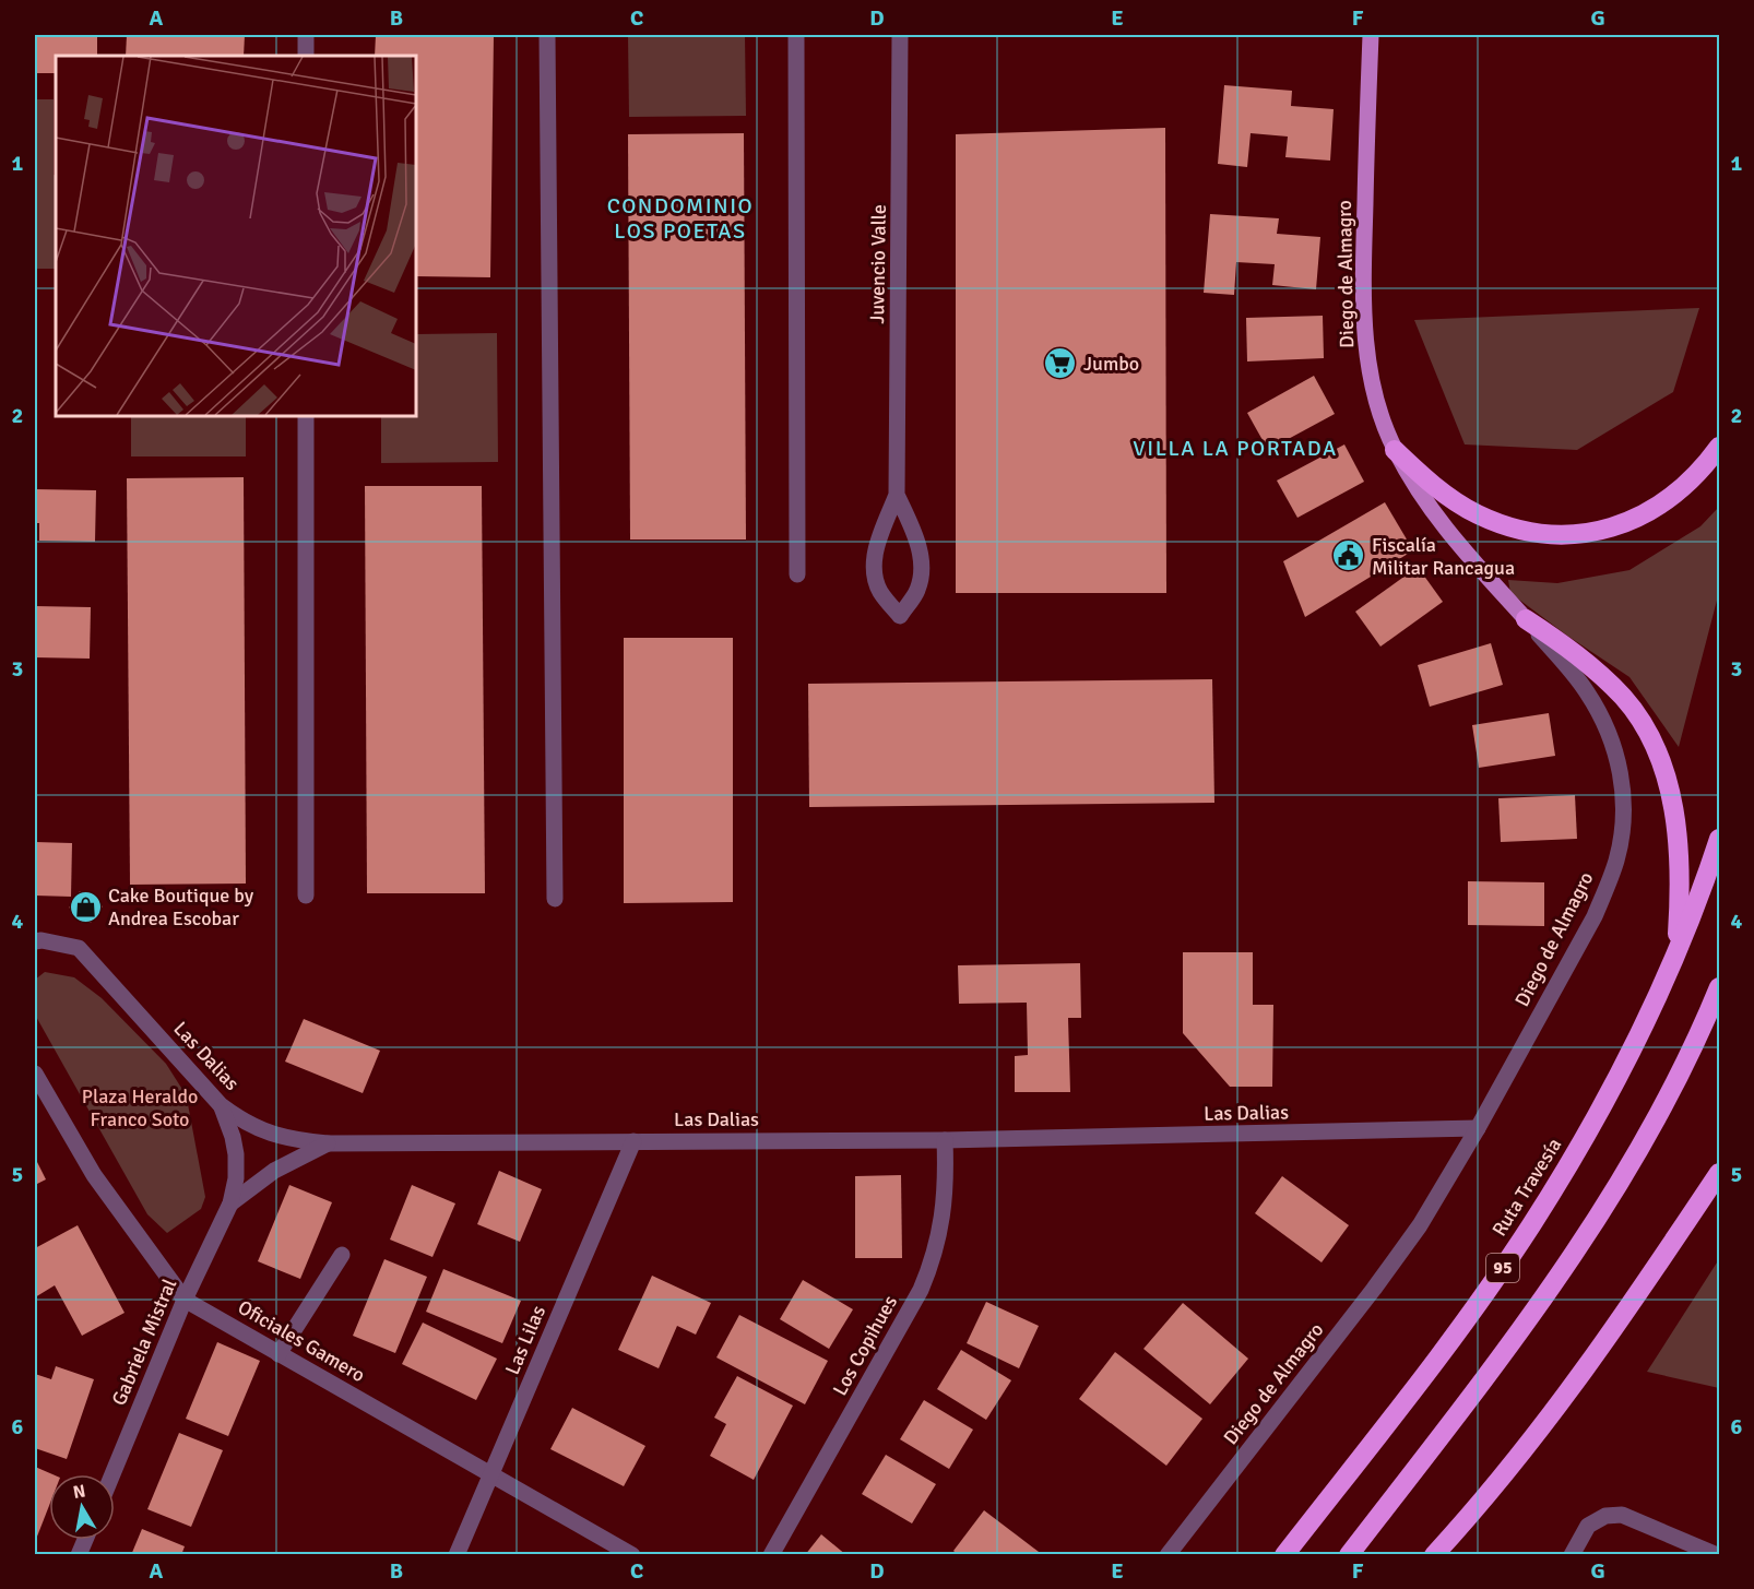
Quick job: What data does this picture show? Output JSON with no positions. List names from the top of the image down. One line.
{"streets":{"highway":["Ruta Travesía","95"],"main road":["Diego de Almagro"],"street":["Juvencio Valle","Las Dalias","Las Lilas","Oficiales Gamero","Gabriela Mistral","Los Copihues"]},"crossings":[["Diego de Almagro","Las Dalias"],["Las Dalias","Las Lilas"],["Las Dalias","Gabriela Mistral"],["Las Dalias","Los Copihues"],["Las Lilas","Oficiales Gamero"],["Oficiales Gamero","Gabriela Mistral"]],"districts":["CONDOMINIO LOS POETAS","VILLA LA PORTADA"],"parks":["Plaza Heraldo Franco Soto"],"places":{"supermarket":["Jumbo"],"public building":["Fiscalía Militar Rancagua"],"shop":["Cake Boutique by Andrea Escobar"]},"north":"top","grid":{"columns":["A","B","C","D","E","F","G"],"rows":["1","2","3","4","5","6"]}}
